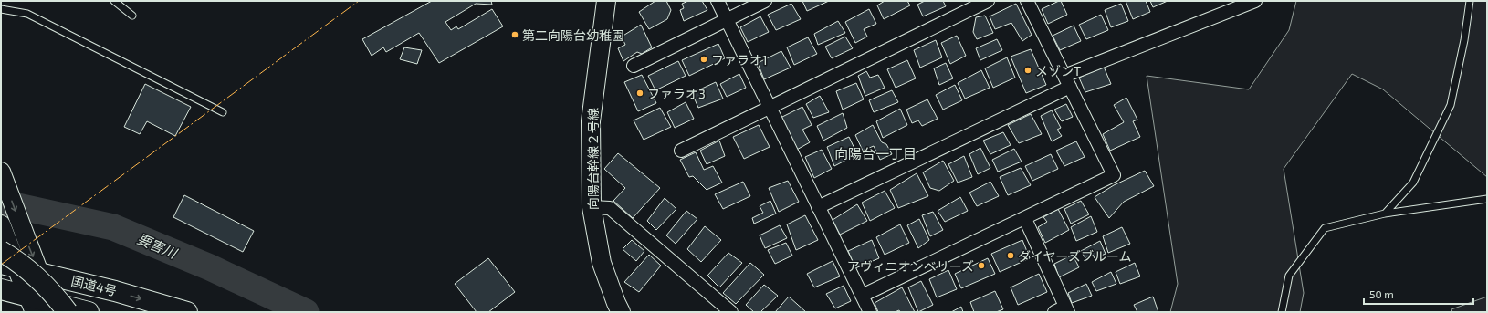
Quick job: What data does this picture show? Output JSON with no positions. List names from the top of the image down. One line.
{"streets":{"main road":["国道4号"],"street":["向陽台幹線２号線"]},"districts":["向陽台一丁目"],"water":["要害川"],"places":["第二向陽台幼稚園","ファラオ1","メゾンT","ファラオ3","ダイヤーズブルーム","アヴィニオンベリーズ"],"scale_bar":"50 m"}
